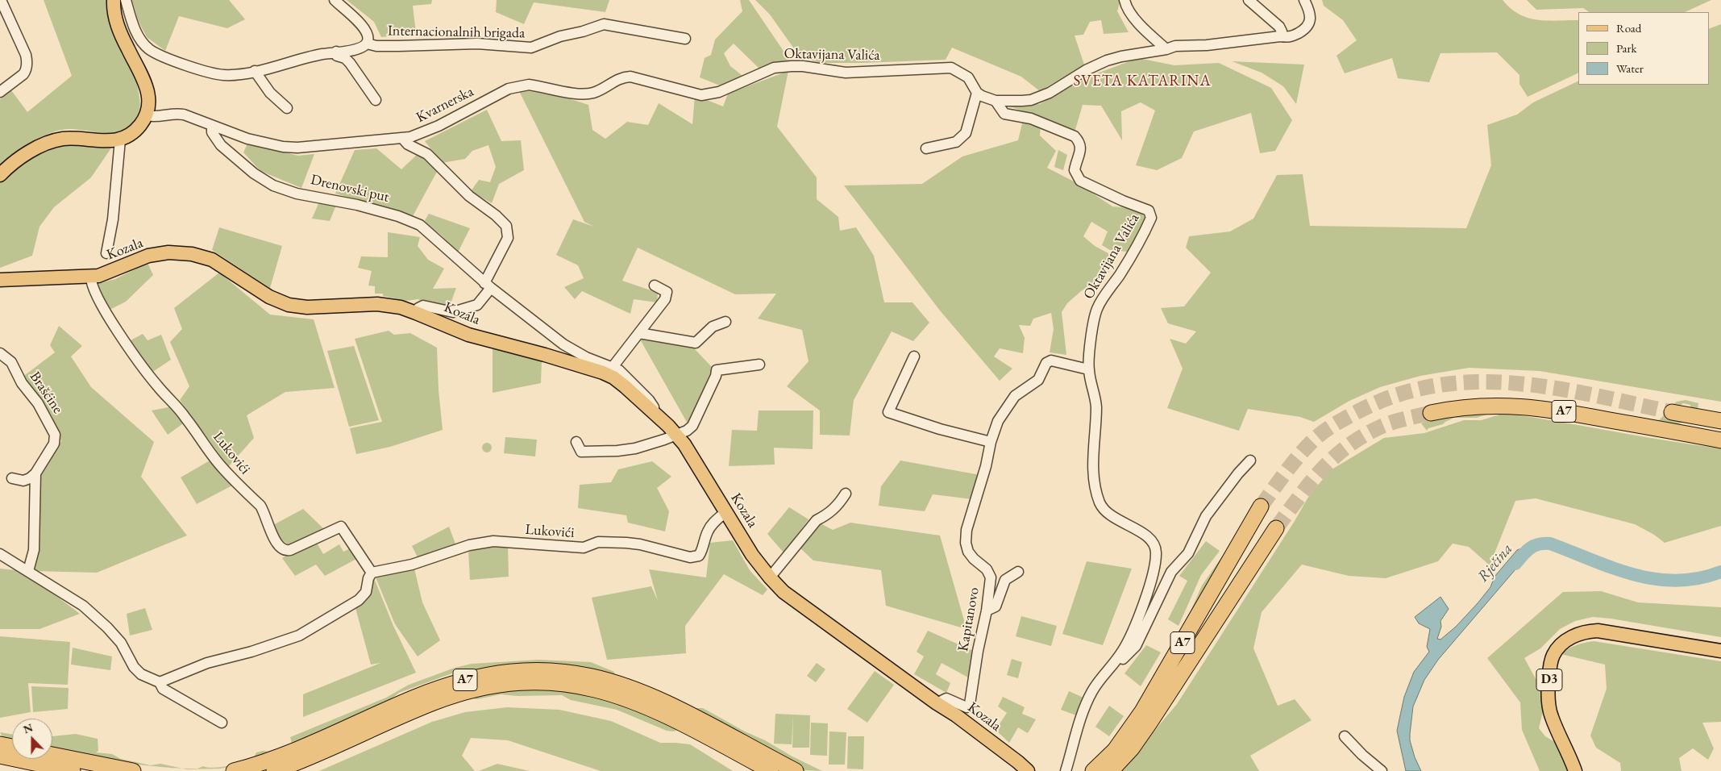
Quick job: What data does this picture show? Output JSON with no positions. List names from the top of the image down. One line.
{"streets":{"highway":["A7"],"main road":["Kozala","D3"],"street":["Internacionalnih brigada","Oktavijana Valića","Kvarnerska","Drenovski put","Brašćine","Lukovići","Kapitanovo"]},"crossings":[["Oktavijana Valića","Kvarnerska"],["Oktavijana Valića","Kapitanovo"],["Kvarnerska","Drenovski put"],["Drenovski put","Kozala"],["Kozala","Lukovići"],["Kozala","Kapitanovo"]],"districts":["SVETA KATARINA"],"water":["Rječina"],"legend":["Road","Park","Water"],"north":"top"}
